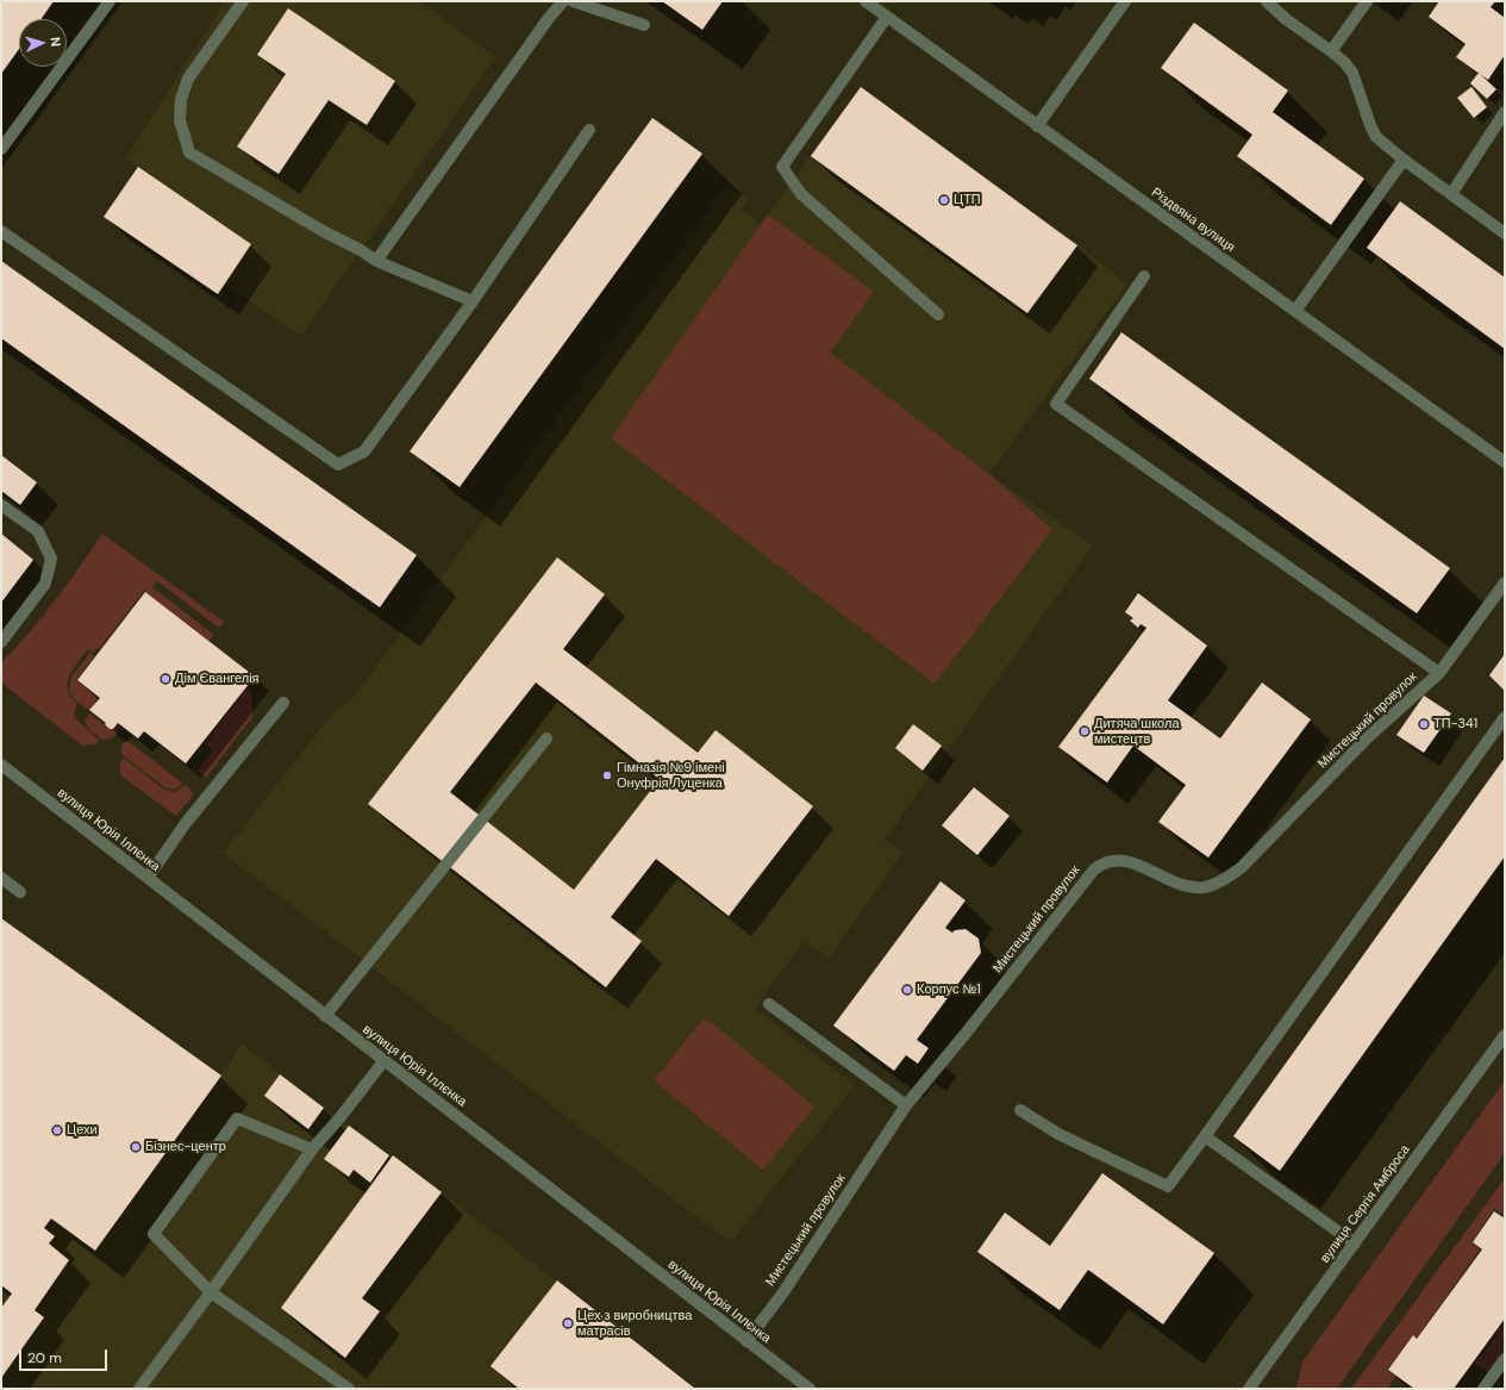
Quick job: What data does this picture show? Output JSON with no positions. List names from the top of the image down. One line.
{"streets":{"street":["Різдвяна вулиця","Мистецький провулок","вулиця Юрія Іллєнка","вулиця Сергія Амброса"]},"crossings":[["Мистецький провулок","вулиця Юрія Іллєнка"]],"places":["ЦТП","Дім Євангелія","ТП-341","Дитяча школа мистецтв","Гімназія №9 імені Онуфрія Луценка","Корпус №1","Цехи","Бізнес-центр","Цех з виробництва матрасів"],"scale_bar":"20 m","north":"right"}
